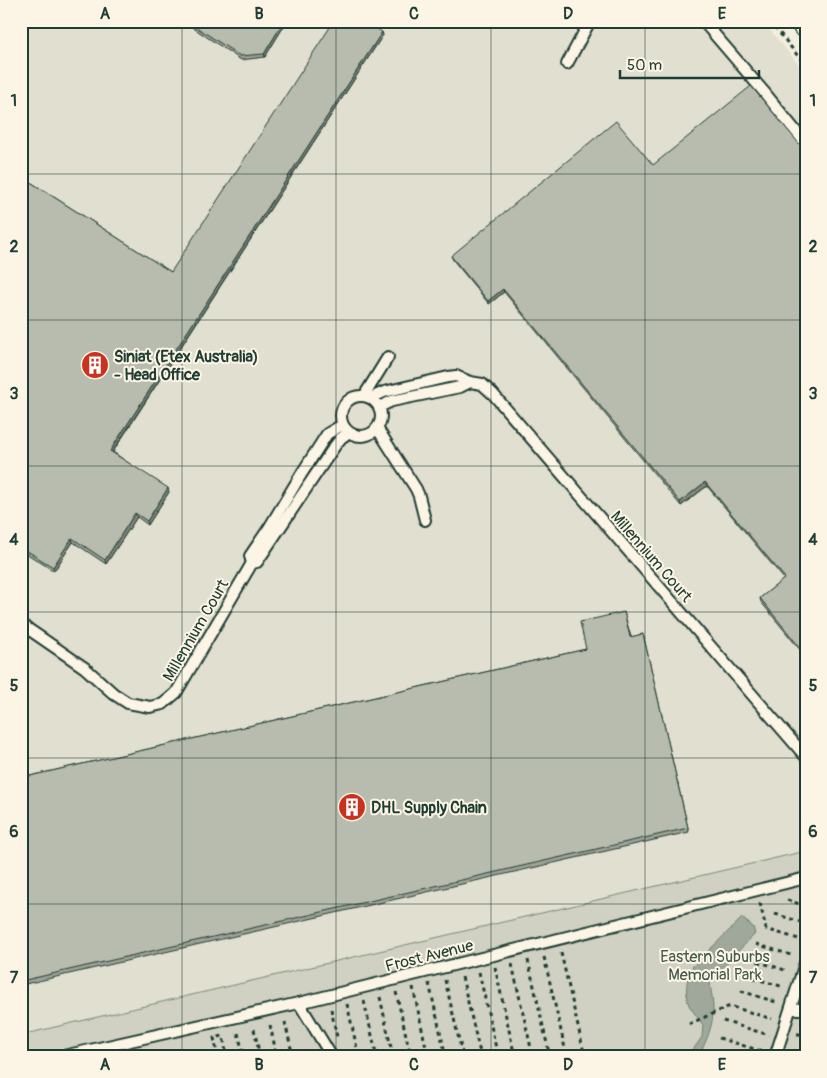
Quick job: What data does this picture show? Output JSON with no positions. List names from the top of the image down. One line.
{"streets":{"lane":["Millennium Court","Frost Avenue"]},"parks":["Eastern Suburbs Memorial Park"],"places":{"building":["Siniat (Etex Australia) - Head Office","DHL Supply Chain"]},"scale_bar":"50 m","grid":{"columns":["A","B","C","D","E"],"rows":["1","2","3","4","5","6","7"]}}
